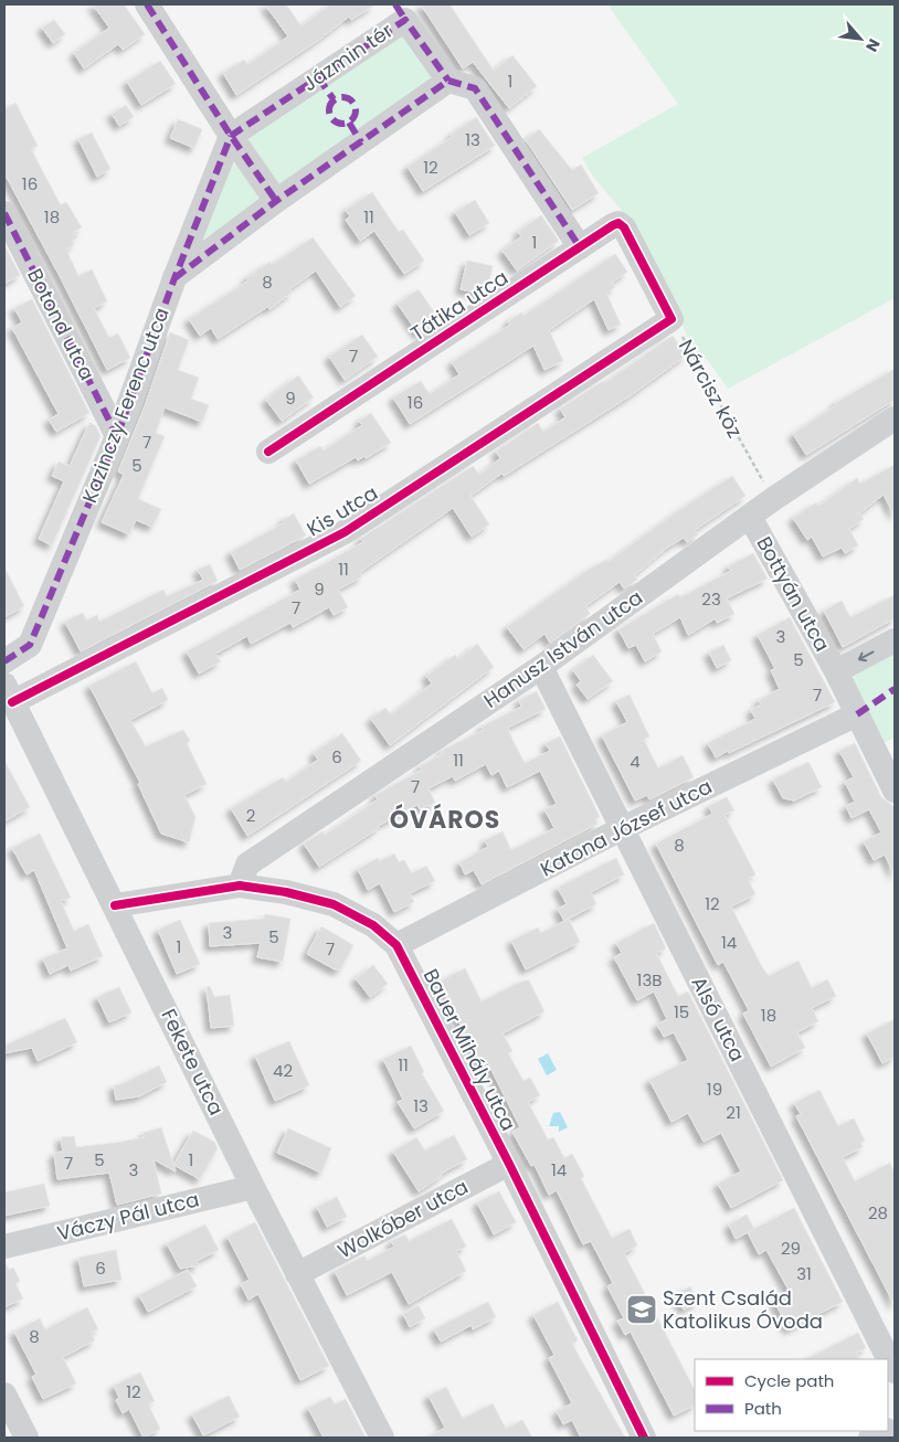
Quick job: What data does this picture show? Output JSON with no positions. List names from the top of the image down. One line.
{"streets":{"street":["Jázmin tér","Tátika utca","Botond utca","Nárcisz köz","Kazinczy Ferenc utca","Kis utca","Bottyán utca","Hanusz István utca","Katona József utca","Alsó utca","Bauer Mihály utca","Fekete utca","Váczy Pál utca","Wolkóber utca"]},"crossings":[["Jázmin tér","Kazinczy Ferenc utca"],["Tátika utca","Nárcisz köz"],["Botond utca","Kazinczy Ferenc utca"],["Nárcisz köz","Kis utca"],["Nárcisz köz","Hanusz István utca"],["Kis utca","Fekete utca"],["Bottyán utca","Hanusz István utca"],["Bottyán utca","Katona József utca"],["Hanusz István utca","Alsó utca"],["Hanusz István utca","Bauer Mihály utca"],["Katona József utca","Alsó utca"],["Katona József utca","Bauer Mihály utca"],["Bauer Mihály utca","Fekete utca"],["Bauer Mihály utca","Wolkóber utca"],["Fekete utca","Váczy Pál utca"],["Fekete utca","Wolkóber utca"]],"districts":["ÓVÁROS"],"places":{"school or university":["Szent Család Katolikus Óvoda"]},"house_numbers":["1","13","12","16","18","11","1","8","7","9","16","7","5","11","9","23","7","3","5","7","6","11","4","7","2","8","12","3","5","14","1","7","13B","15","18","11","42","19","13","21","5","1","7","3","14","28","29","6","31","8","12"],"legend":["Cycle path","Path"],"north":"bottom right"}
